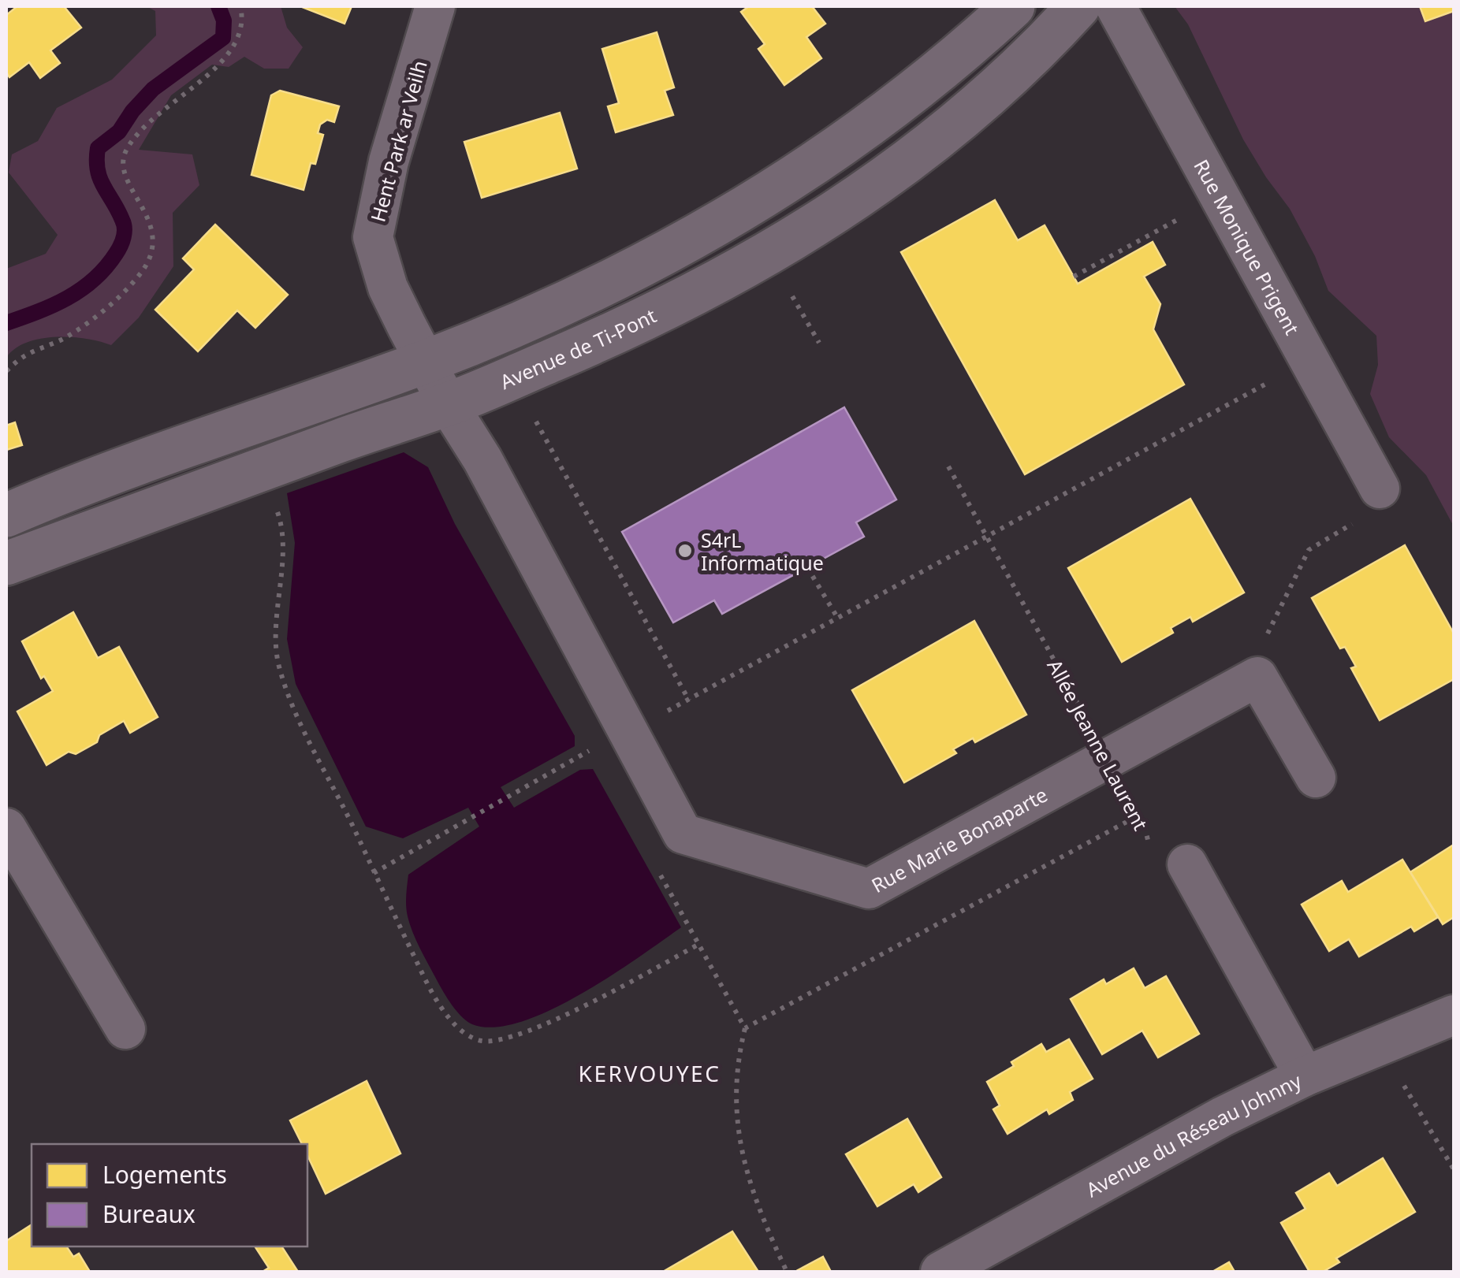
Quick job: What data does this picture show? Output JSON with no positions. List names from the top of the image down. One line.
{"streets":{"street":["Hent Park ar Veilh","Rue Monique Prigent","Avenue de Ti-Pont","Rue Marie Bonaparte","Avenue du Réseau Johnny"],"path":["Allée Jeanne Laurent"]},"crossings":[["Hent Park ar Veilh","Rue Marie Bonaparte"],["Avenue de Ti-Pont","Rue Marie Bonaparte"],["Allée Jeanne Laurent","Rue Marie Bonaparte"]],"districts":["KERVOUYEC"],"places":["S4rL Informatique"],"legend":["Logements","Bureaux"]}
